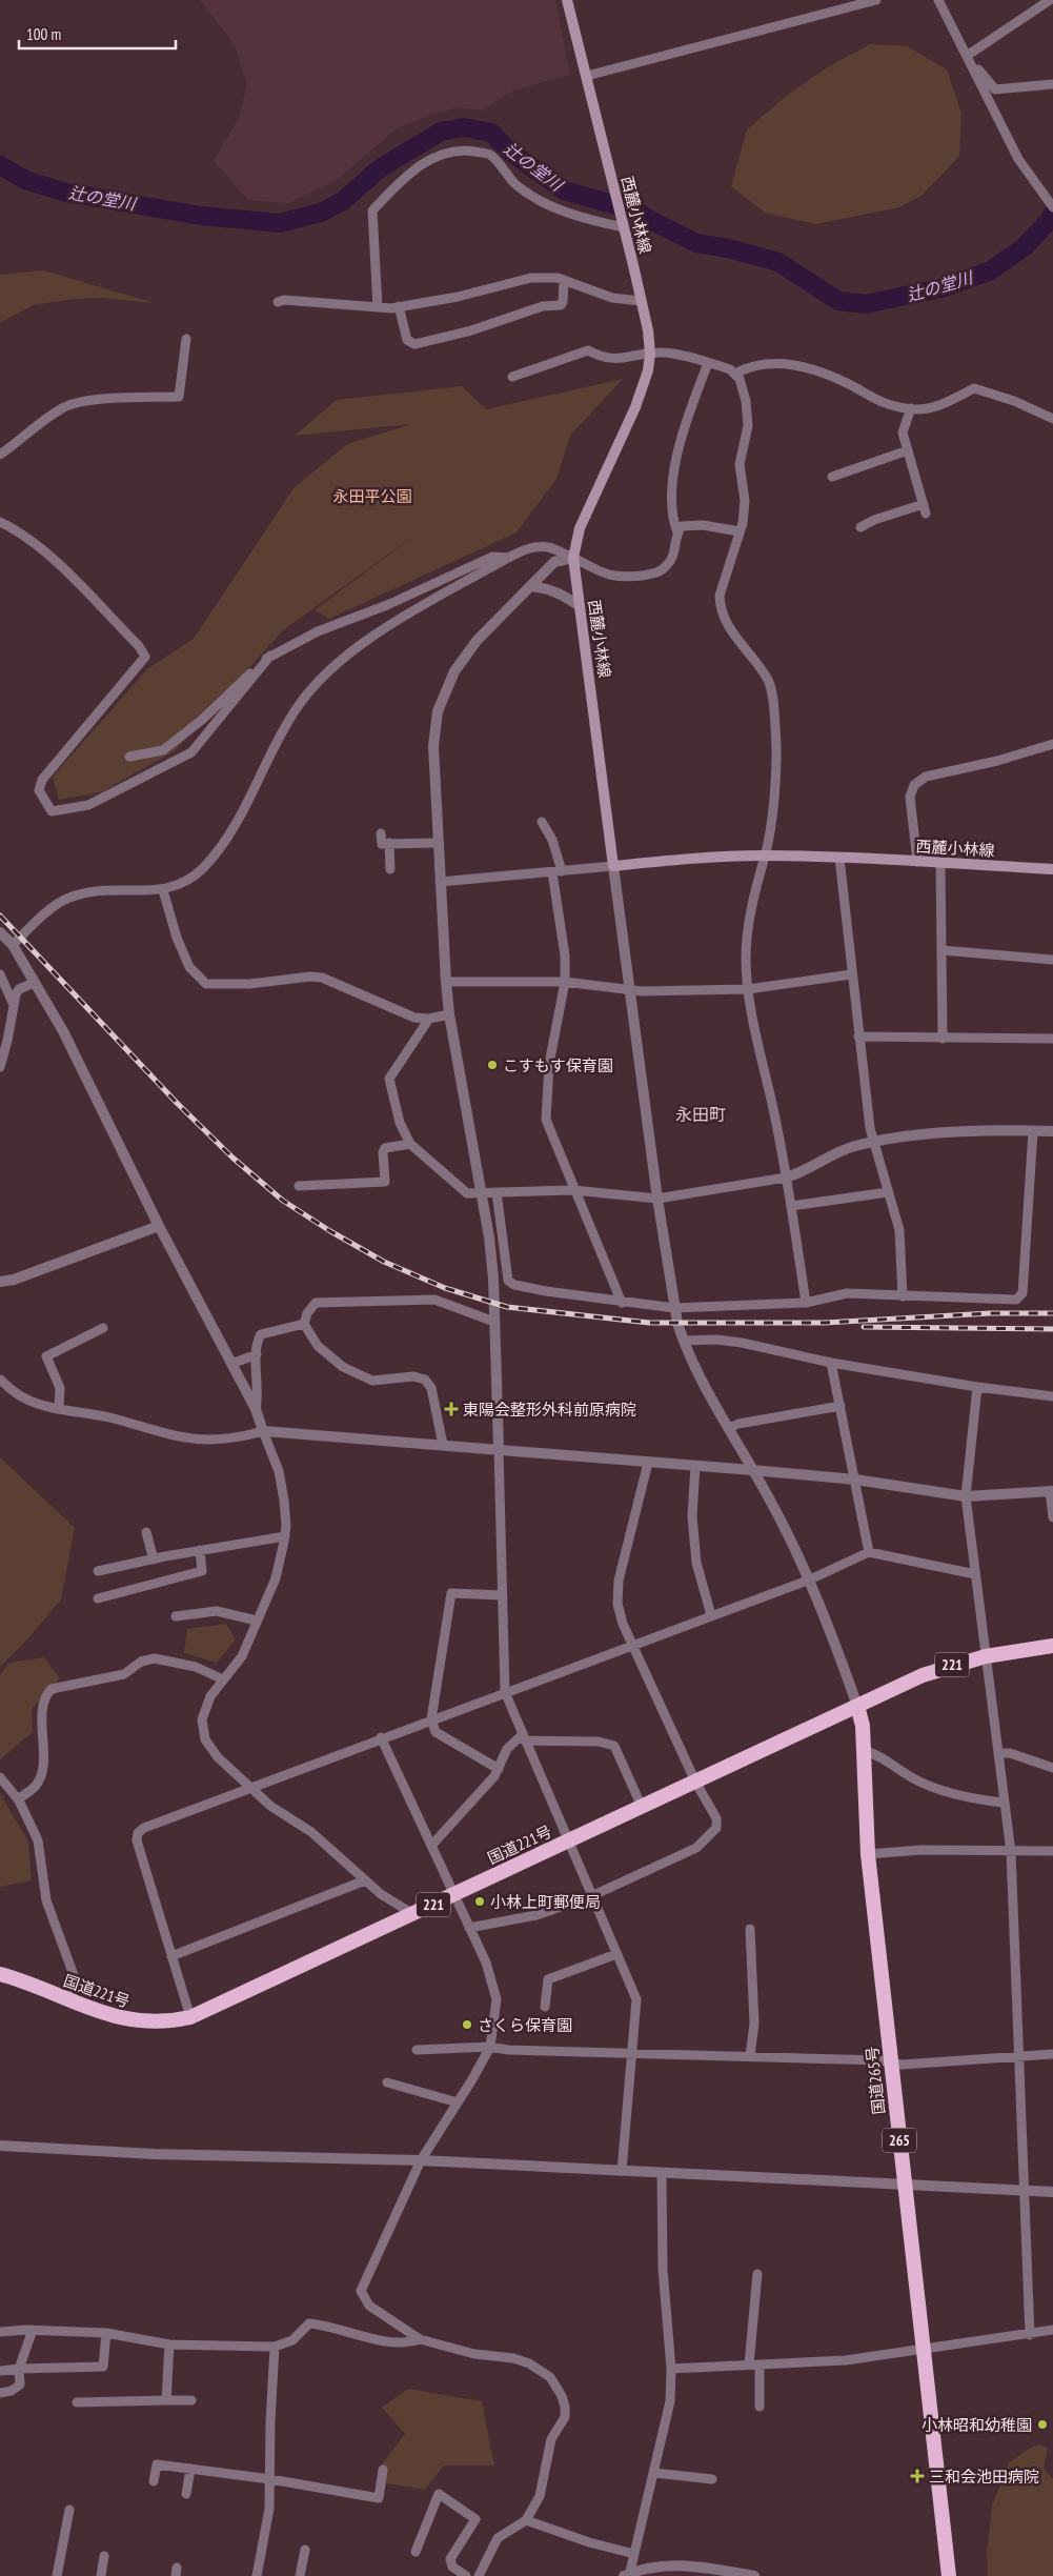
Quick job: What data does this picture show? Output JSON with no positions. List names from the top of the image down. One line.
{"streets":{"highway":["221","国道221号","国道265号","265"],"main road":["西麓小林線"]},"crossings":[["国道221号","国道265号"]],"districts":["永田町"],"water":["辻の堂川"],"parks":["永田平公園"],"places":{"other":["こすもす保育園","小林上町郵便局","さくら保育園","小林昭和幼稚園"],"health":["東陽会整形外科前原病院","三和会池田病院"]},"scale_bar":"100 m"}
